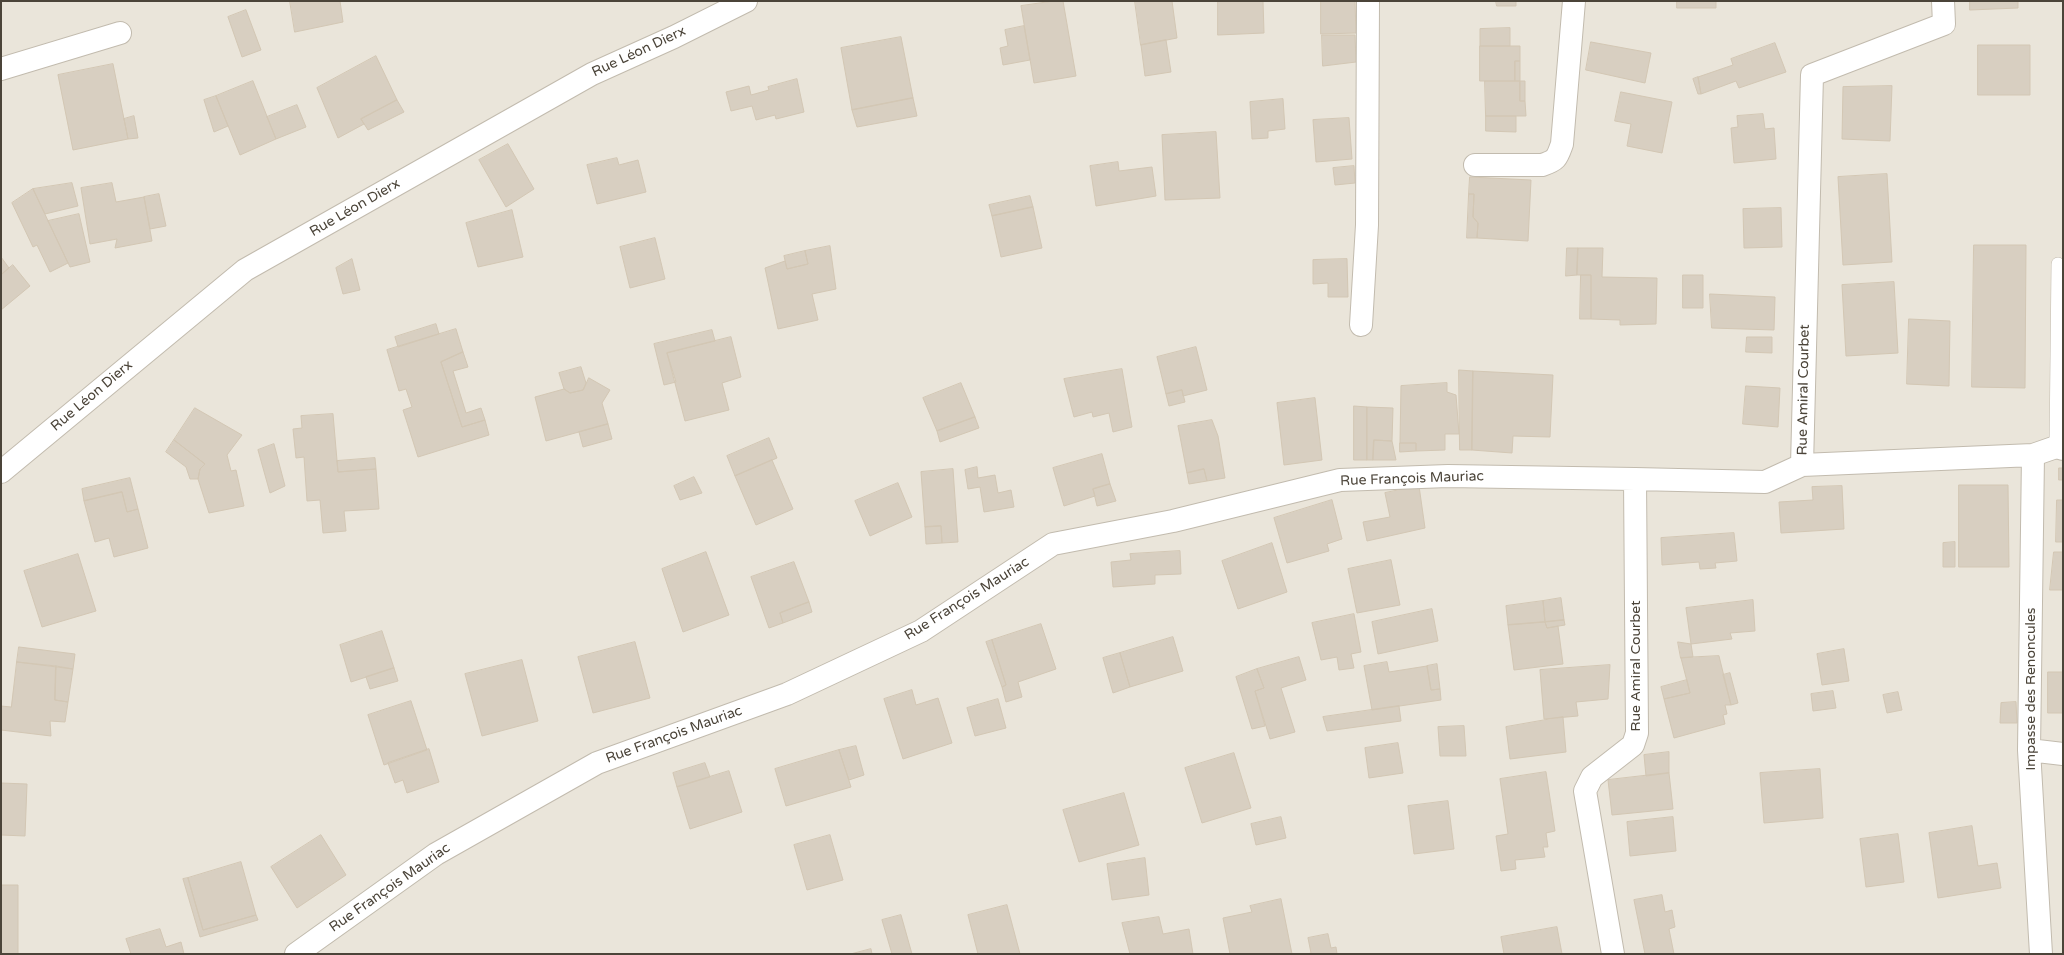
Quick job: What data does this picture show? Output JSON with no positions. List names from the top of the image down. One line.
{"streets":{"street":["Rue Léon Dierx","Rue Amiral Courbet","Rue François Mauriac","Impasse des Renoncules"]},"crossings":[["Rue Amiral Courbet","Rue François Mauriac"]]}
